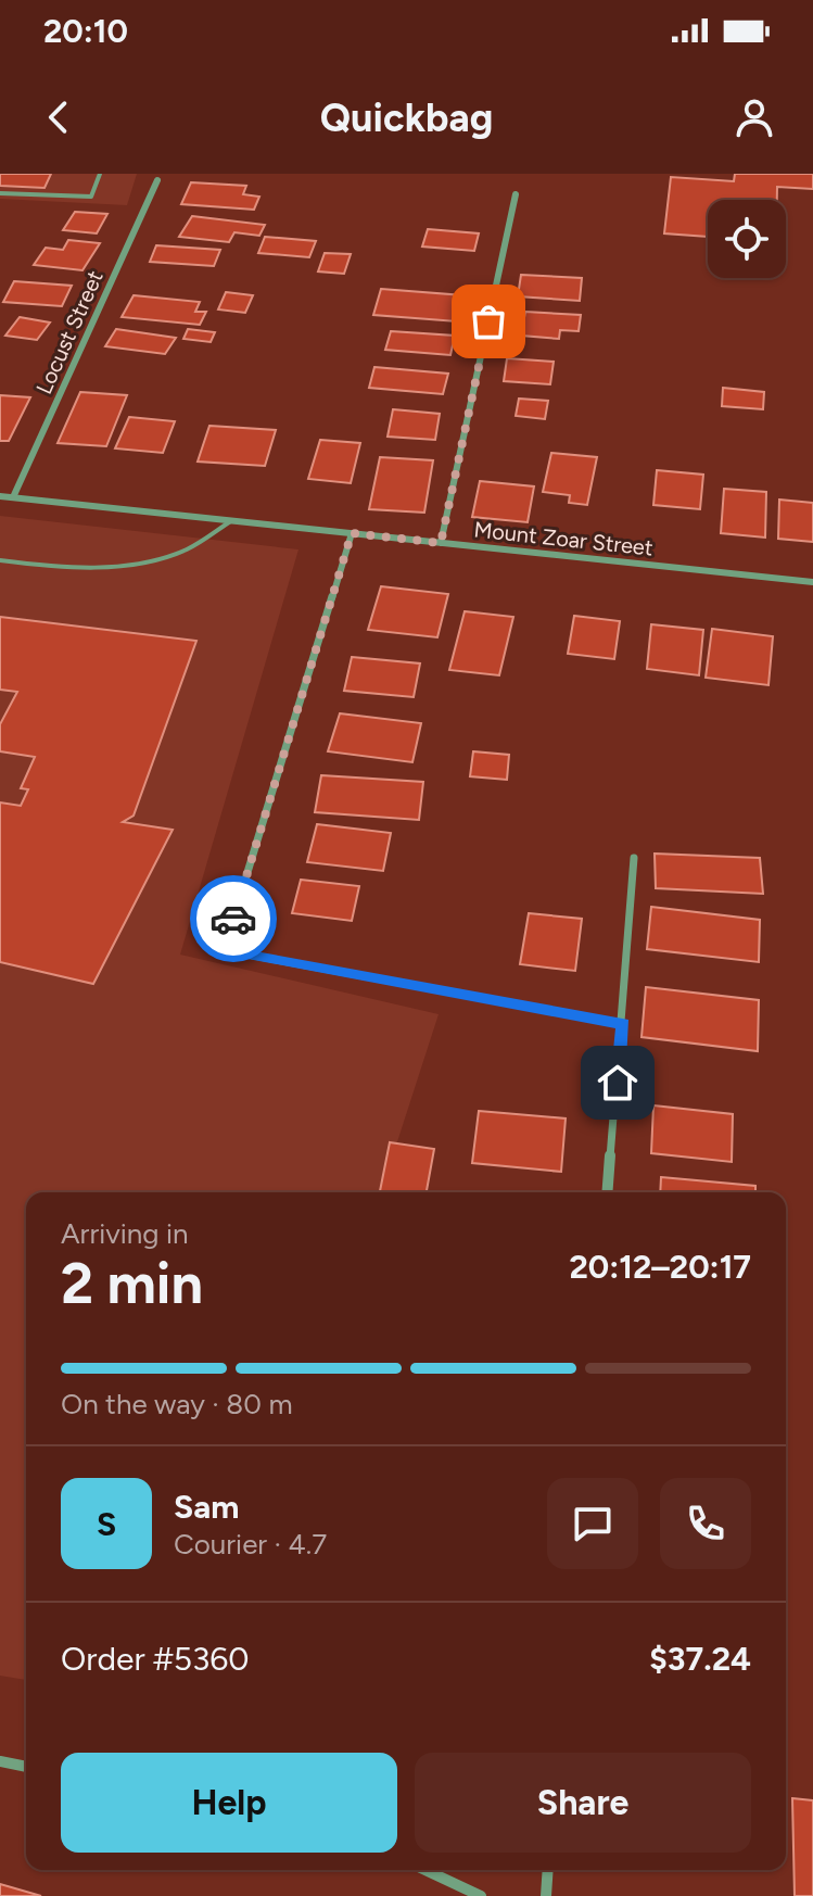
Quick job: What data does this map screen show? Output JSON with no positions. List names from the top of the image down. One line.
{"streets":{"street":["Locust Street","Mount Zoar Street"]},"crossings":[["Locust Street","Mount Zoar Street"]],"page":{"status":"20:10","header":"Quickbag","heading":["2 min","Arriving in","20:12–20:17"],"panel":["Sam","Courier · 4.7","Order #5360","$37.24"],"bar":"On the way · 80 m","round":"S","buttons":["Help","Share"]}}
